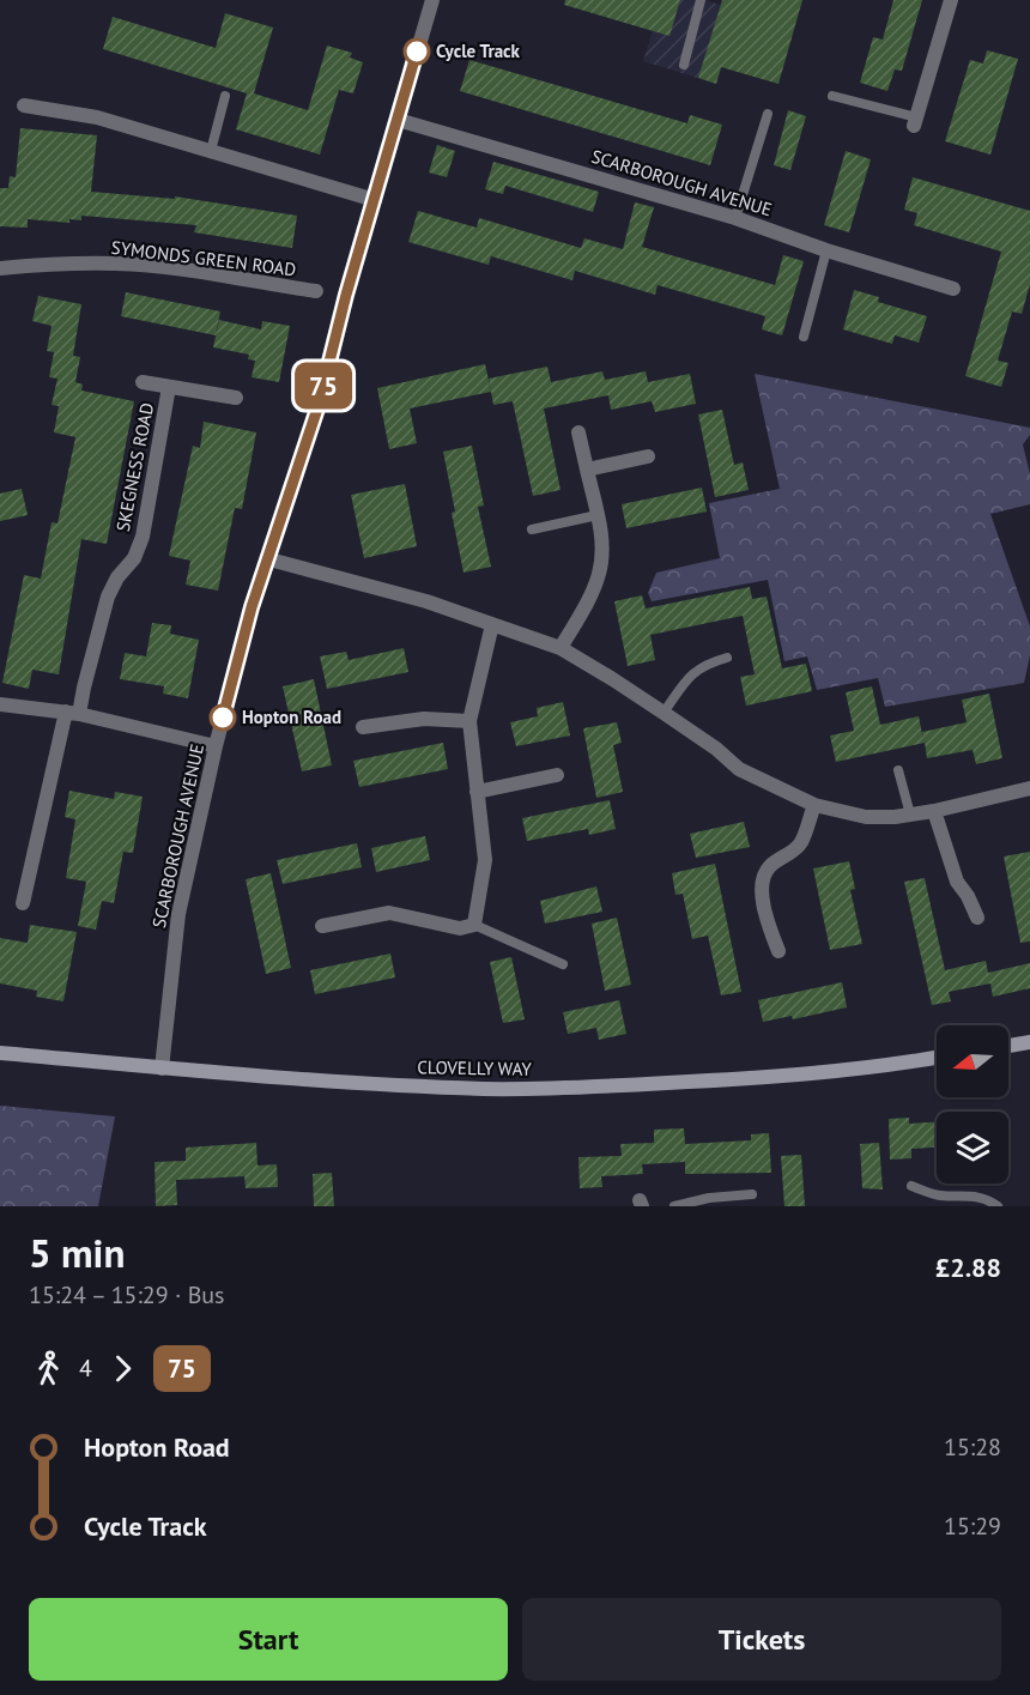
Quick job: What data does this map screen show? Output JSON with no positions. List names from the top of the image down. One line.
{"streets":{"street":["SCARBOROUGH AVENUE","SYMONDS GREEN ROAD","SKEGNESS ROAD","CLOVELLY WAY"]},"crossings":[["SCARBOROUGH AVENUE","CLOVELLY WAY"]],"places":["Cycle Track","Hopton Road"],"lines":["bus line 75"],"north":"left","page":{"on_map":"75","heading":["5 min","15:24 – 15:29 · Bus","£2.88"],"legs":["4","75"],"list":[{"name":"Hopton Road","value":"15:28"},{"name":"Cycle Track","value":"15:29"}],"buttons":["Start","Tickets"]}}
